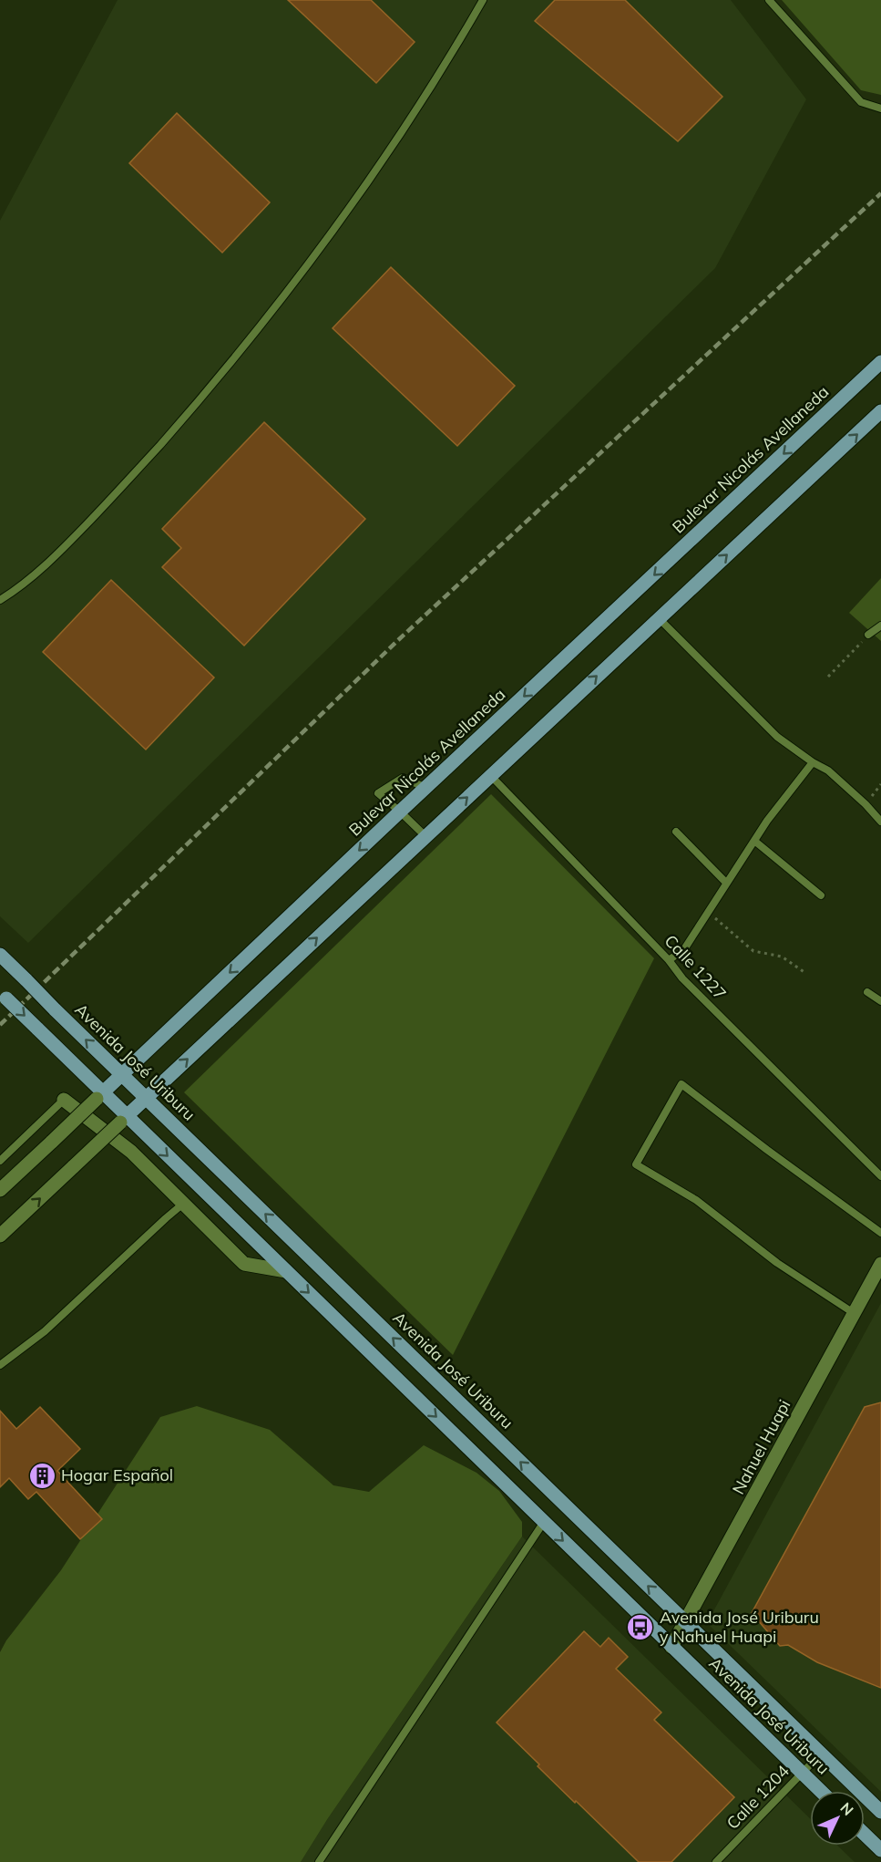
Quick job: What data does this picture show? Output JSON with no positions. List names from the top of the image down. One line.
{"streets":{"main road":["Bulevar Nicolás Avellaneda","Avenida José Uriburu"],"street":["Nahuel Huapi"],"lane":["Calle 1227","Calle 1204"]},"crossings":[["Bulevar Nicolás Avellaneda","Avenida José Uriburu"],["Avenida José Uriburu","Nahuel Huapi"],["Avenida José Uriburu","Calle 1204"]],"places":{"building":["Hogar Español"],"bus stop":["Avenida José Uriburu y Nahuel Huapi"]},"north":"top right"}
